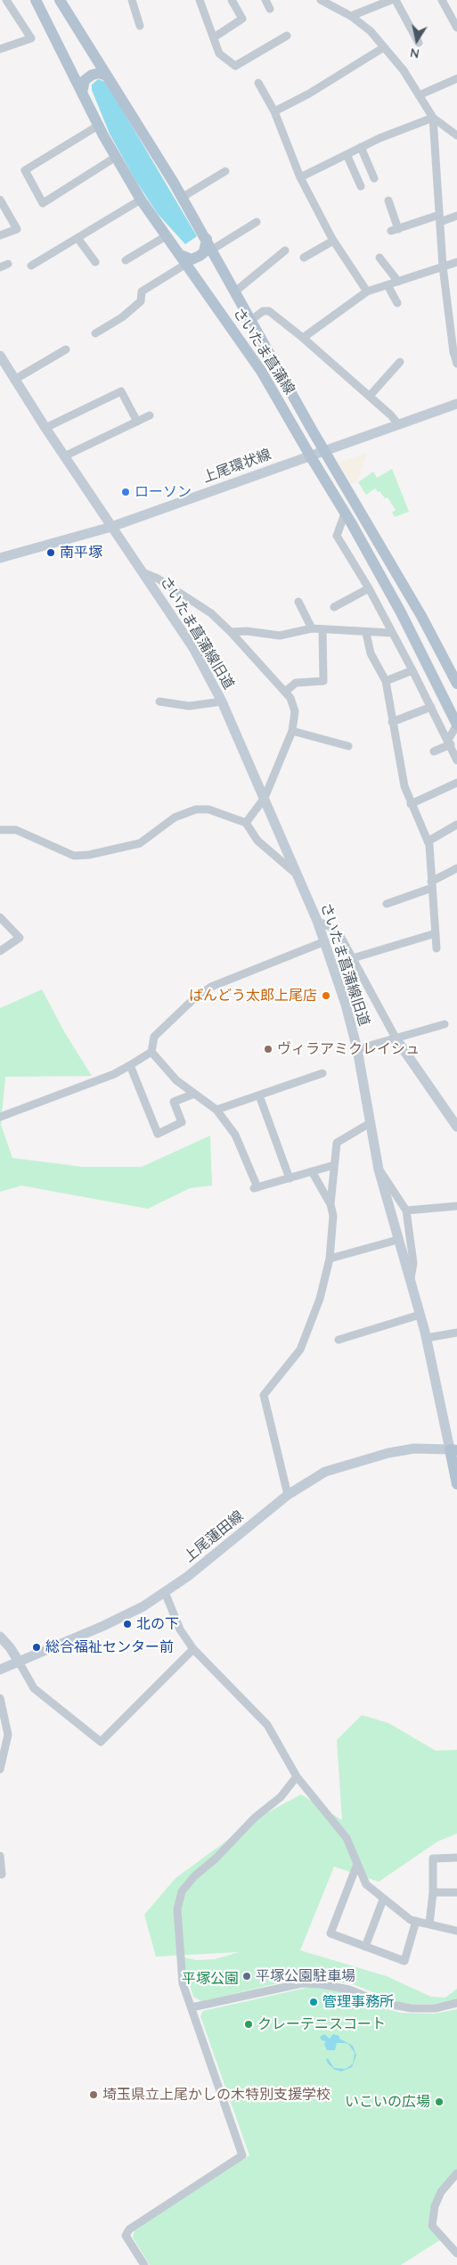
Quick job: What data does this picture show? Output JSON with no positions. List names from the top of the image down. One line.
{"streets":{"main road":["さいたま菖蒲線"],"street":["上尾環状線","さいたま菖蒲線旧道","上尾蓮田線"]},"crossings":[["さいたま菖蒲線","上尾環状線"],["上尾環状線","さいたま菖蒲線旧道"],["さいたま菖蒲線旧道","上尾蓮田線"]],"parks":["平塚公園"],"places":["ローソン","南平塚","ばんどう太郎上尾店","ヴィラアミクレイシュ","北の下","総合福祉センター前","平塚公園駐車場","管理事務所","クレーテニスコート","埼玉県立上尾かしの木特別支援学校","いこいの広場"],"north":"bottom"}
